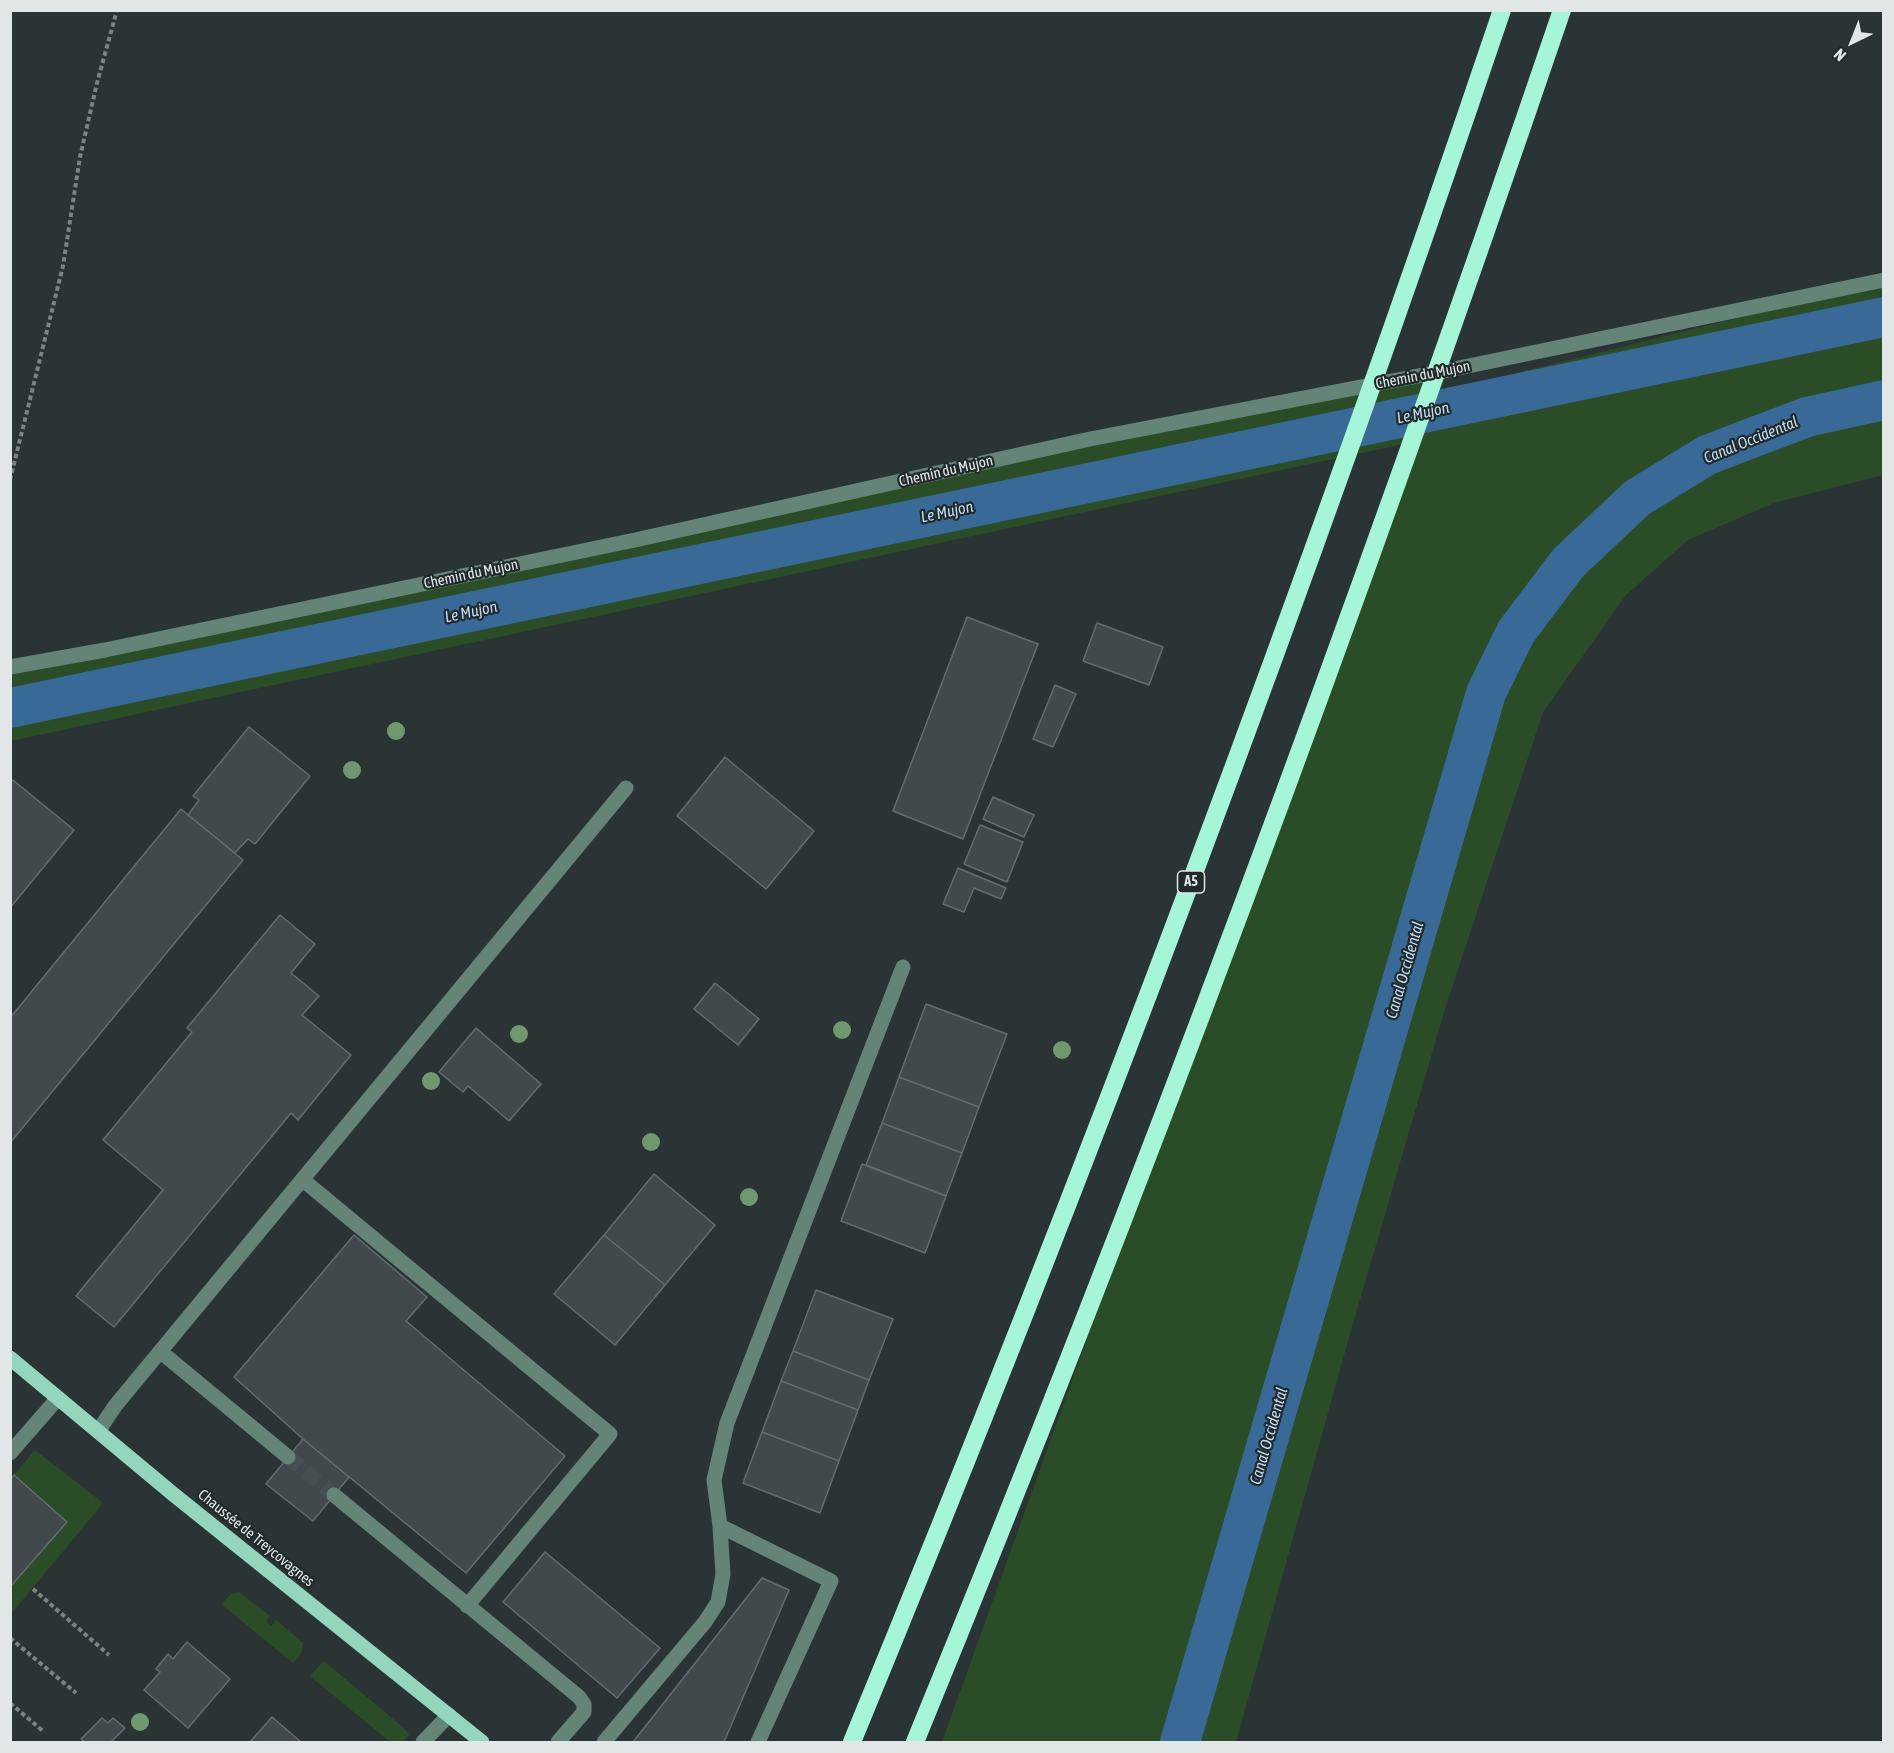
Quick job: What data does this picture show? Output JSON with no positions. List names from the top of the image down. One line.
{"streets":{"highway":["A5"],"main road":["Chaussée de Treycovagnes"],"street":["Chemin du Mujon"]},"water":["Le Mujon","Canal Occidental"],"north":"bottom left"}
